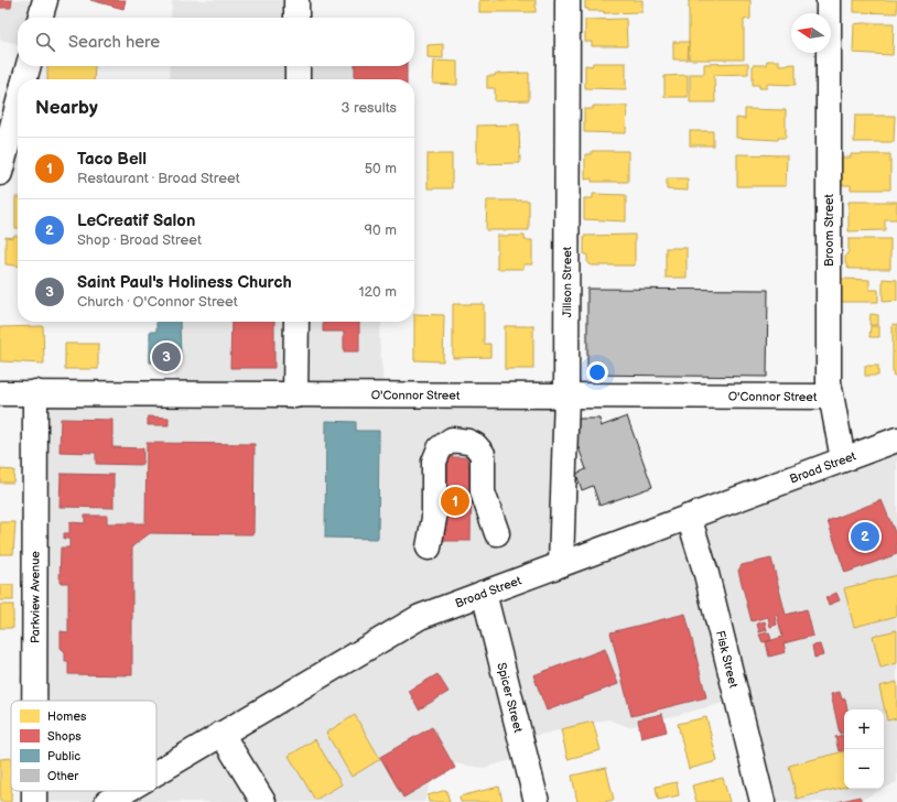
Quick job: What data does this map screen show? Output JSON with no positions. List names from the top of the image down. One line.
{"streets":{"street":["Broom Street","Jillson Street","O'Connor Street","Broad Street","Parkview Avenue","Fisk Street","Spicer Street"]},"crossings":[["Broom Street","O'Connor Street"],["Broom Street","Broad Street"],["Jillson Street","O'Connor Street"],["Jillson Street","Broad Street"],["O'Connor Street","Parkview Avenue"],["Broad Street","Fisk Street"],["Broad Street","Spicer Street"]],"legend":["Homes","Shops","Public","Other"],"north":"left","page":{"search":"Search here","heading":["Nearby","3 results"],"list":[{"mark":"1","name":"Taco Bell","note":"Restaurant · Broad Street","value":"50 m"},{"mark":"2","name":"LeCreatif Salon","note":"Shop · Broad Street","value":"90 m"},{"mark":"3","name":"Saint Paul's Holiness Church","note":"Church · O'Connor Street","value":"120 m"}],"pins":["3","1","2"],"map_buttons":["+","−"]}}
